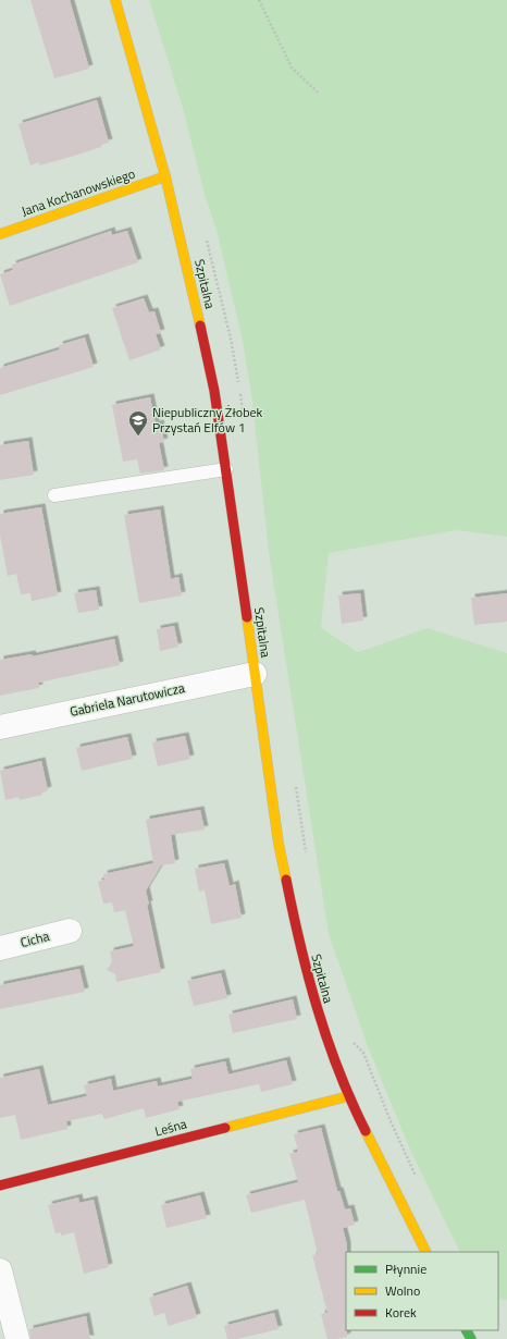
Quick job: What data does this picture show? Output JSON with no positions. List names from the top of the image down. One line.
{"streets":{"street":["Jana Kochanowskiego","Szpitalna","Gabriela Narutowicza","Cicha","Leśna"]},"crossings":[["Jana Kochanowskiego","Szpitalna"],["Szpitalna","Gabriela Narutowicza"],["Szpitalna","Leśna"]],"places":{"school or university":["Niepubliczny Żłobek Przystań Elfów 1"]},"legend":["Płynnie","Wolno","Korek"]}
